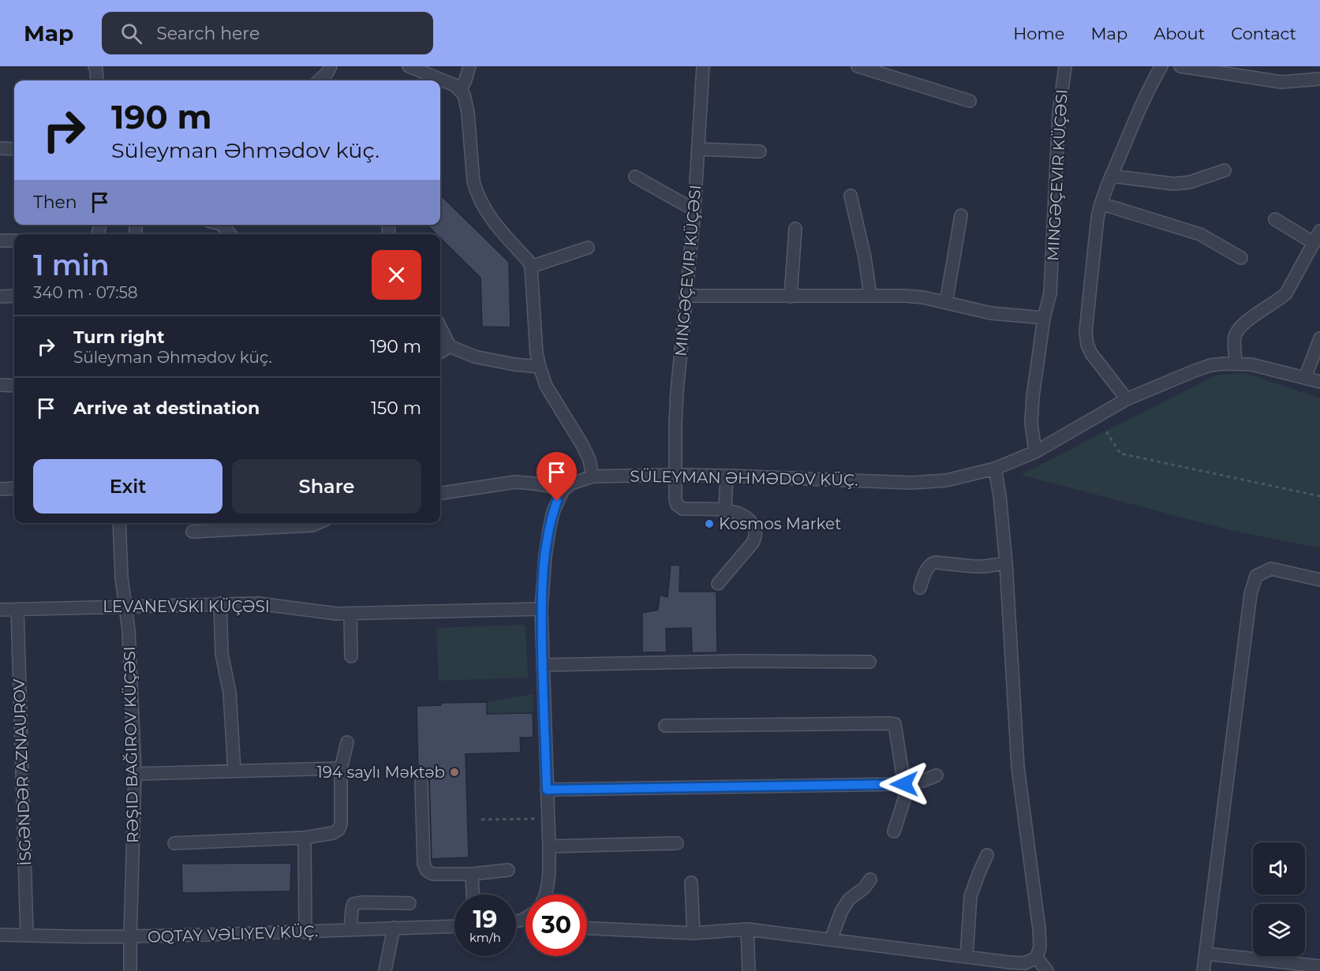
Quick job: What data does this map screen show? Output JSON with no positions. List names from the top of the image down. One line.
{"streets":{"street":["MINGƏÇEVIR KÜÇƏSI","SÜLEYMAN ƏHMƏDOV KÜÇ.","LEVANEVSKI KÜÇƏSI","İSGƏNDƏR AZNAUROV","OQTAY VƏLIYEV KÜÇ."]},"crossings":[["MINGƏÇEVIR KÜÇƏSI","SÜLEYMAN ƏHMƏDOV KÜÇ."],["LEVANEVSKI KÜÇƏSI","İSGƏNDƏR AZNAUROV"],["İSGƏNDƏR AZNAUROV","OQTAY VƏLIYEV KÜÇ."]],"places":["Kosmos Market","194 saylı Məktəb"],"page":{"header":"Map","search":"Search here","nav":["Home","Map","About","Contact"],"turn":["190 m","Süleyman Əhmədov küç."],"then":"Then","heading":["1 min","340 m · 07:58"],"list":[{"name":"Turn right","note":"Süleyman Əhmədov küç.","value":"190 m"},{"name":"Arrive at destination","value":"150 m"}],"buttons":["Exit","Share"],"speed":"19 km/h","limit":"30"}}
